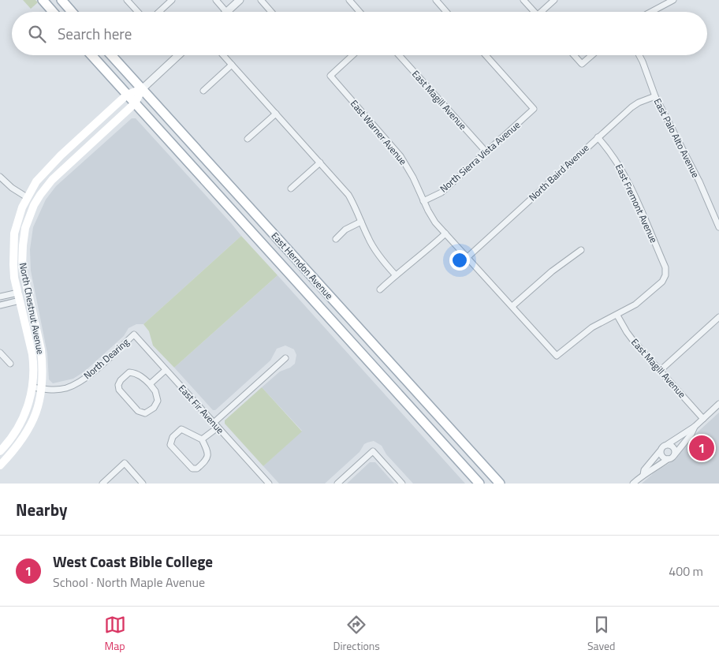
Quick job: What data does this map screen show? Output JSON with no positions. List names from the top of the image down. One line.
{"streets":{"main road":["East Herndon Avenue","North Chestnut Avenue"],"street":["East Magill Avenue","East Warner Avenue","East Palo Alto Avenue","North Sierra Vista Avenue","North Baird Avenue","East Fremont Avenue","North Dearing","East Fir Avenue"]},"crossings":[["East Magill Avenue","East Warner Avenue"],["East Magill Avenue","North Sierra Vista Avenue"],["East Magill Avenue","East Fremont Avenue"],["East Warner Avenue","North Sierra Vista Avenue"],["East Warner Avenue","North Baird Avenue"],["East Warner Avenue","East Fremont Avenue"],["East Palo Alto Avenue","North Baird Avenue"],["North Baird Avenue","East Fremont Avenue"],["East Herndon Avenue","North Chestnut Avenue"],["North Chestnut Avenue","North Dearing"],["North Dearing","East Fir Avenue"]],"page":{"search":"Search here","pins":"1","heading":"Nearby","list":[{"mark":"1","name":"West Coast Bible College","note":"School · North Maple Avenue","value":"400 m"}],"nav":["Map","Directions","Saved"]}}
